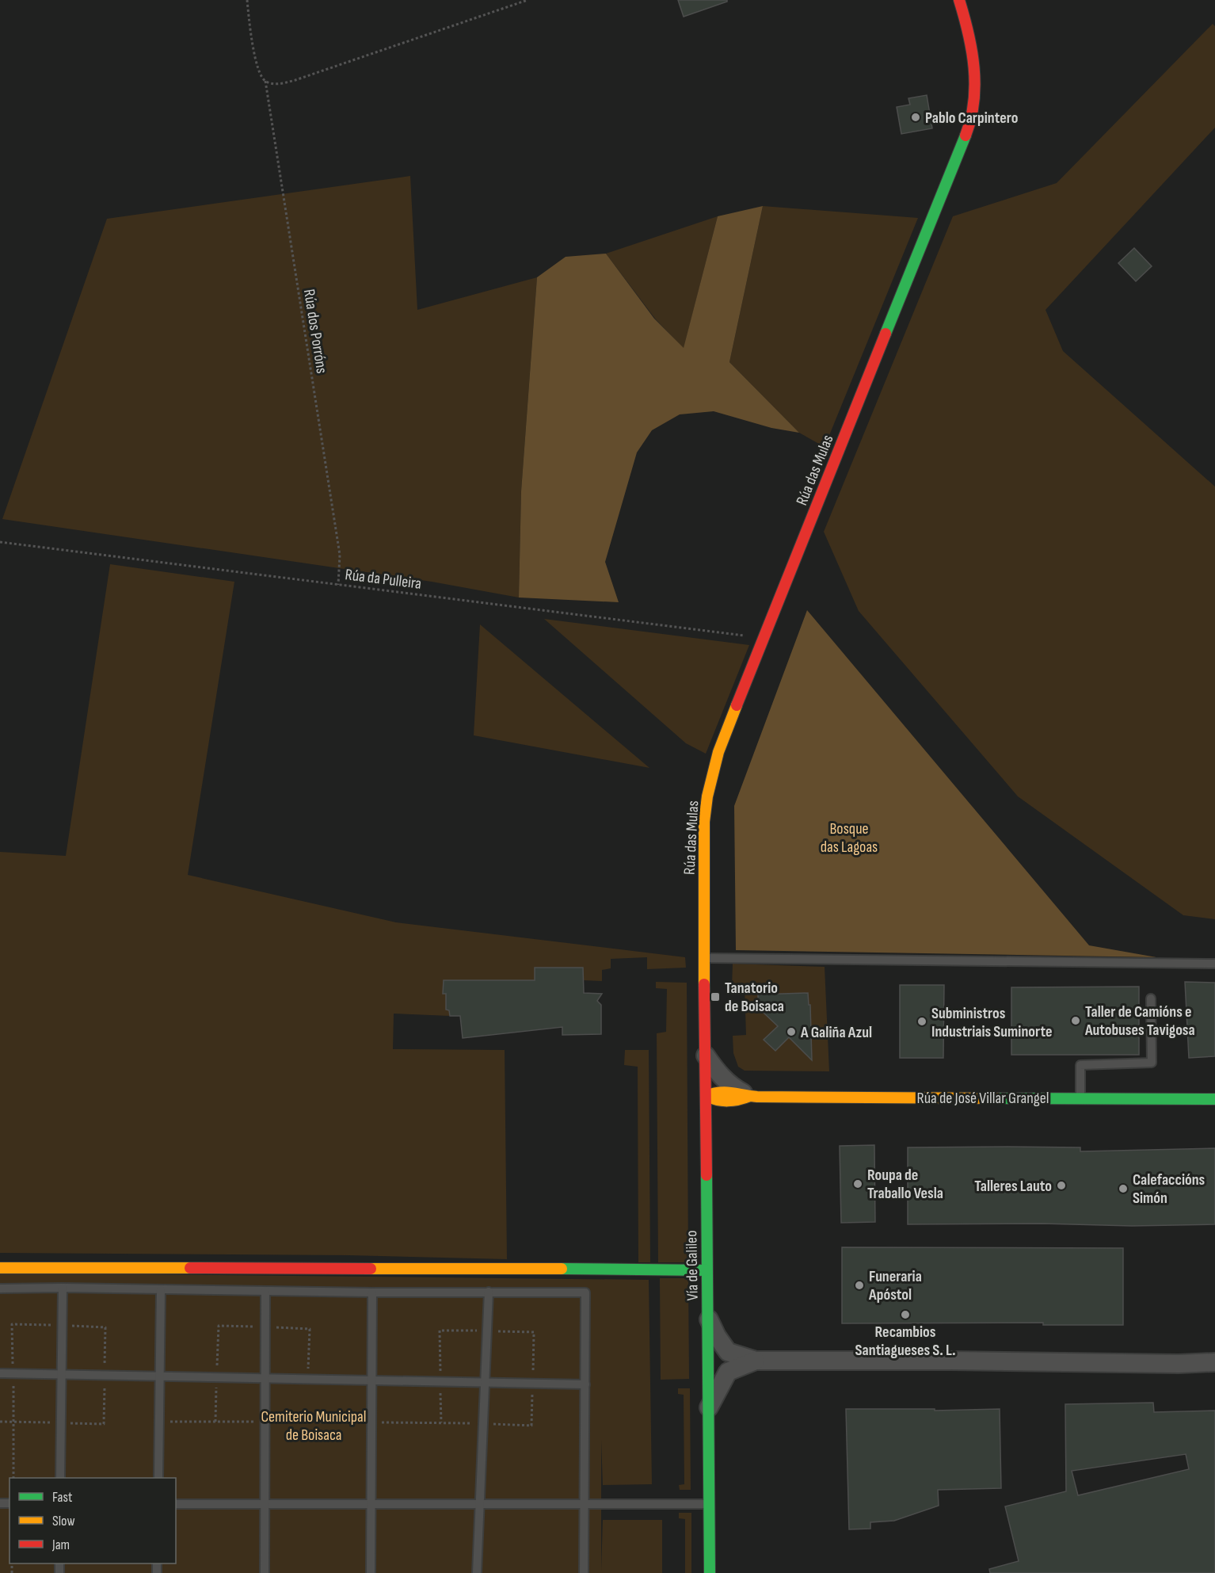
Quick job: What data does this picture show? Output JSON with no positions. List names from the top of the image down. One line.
{"streets":{"street":["Rúa das Mulas","Rúa de José Villar Grangel","Vía de Galileo"],"path":["Rúa dos Porróns","Rúa da Pulleira"]},"crossings":[["Rúa dos Porróns","Rúa da Pulleira"],["Rúa das Mulas","Rúa da Pulleira"],["Rúa das Mulas","Vía de Galileo"],["Rúa de José Villar Grangel","Vía de Galileo"]],"parks":["Bosque das Lagoas","Cemiterio Municipal de Boisaca"],"places":{"other":["Pablo Carpintero","Taller de Camións e Autobuses Tavigosa","Subministros Industriais Suminorte","A Galiña Azul","Roupa de Traballo Vesla","Talleres Lauto","Calefaccións Simón","Funeraria Apóstol","Recambios Santiagueses S. L."],"transit":["Tanatorio de Boisaca"]},"legend":["Fast","Slow","Jam"]}
